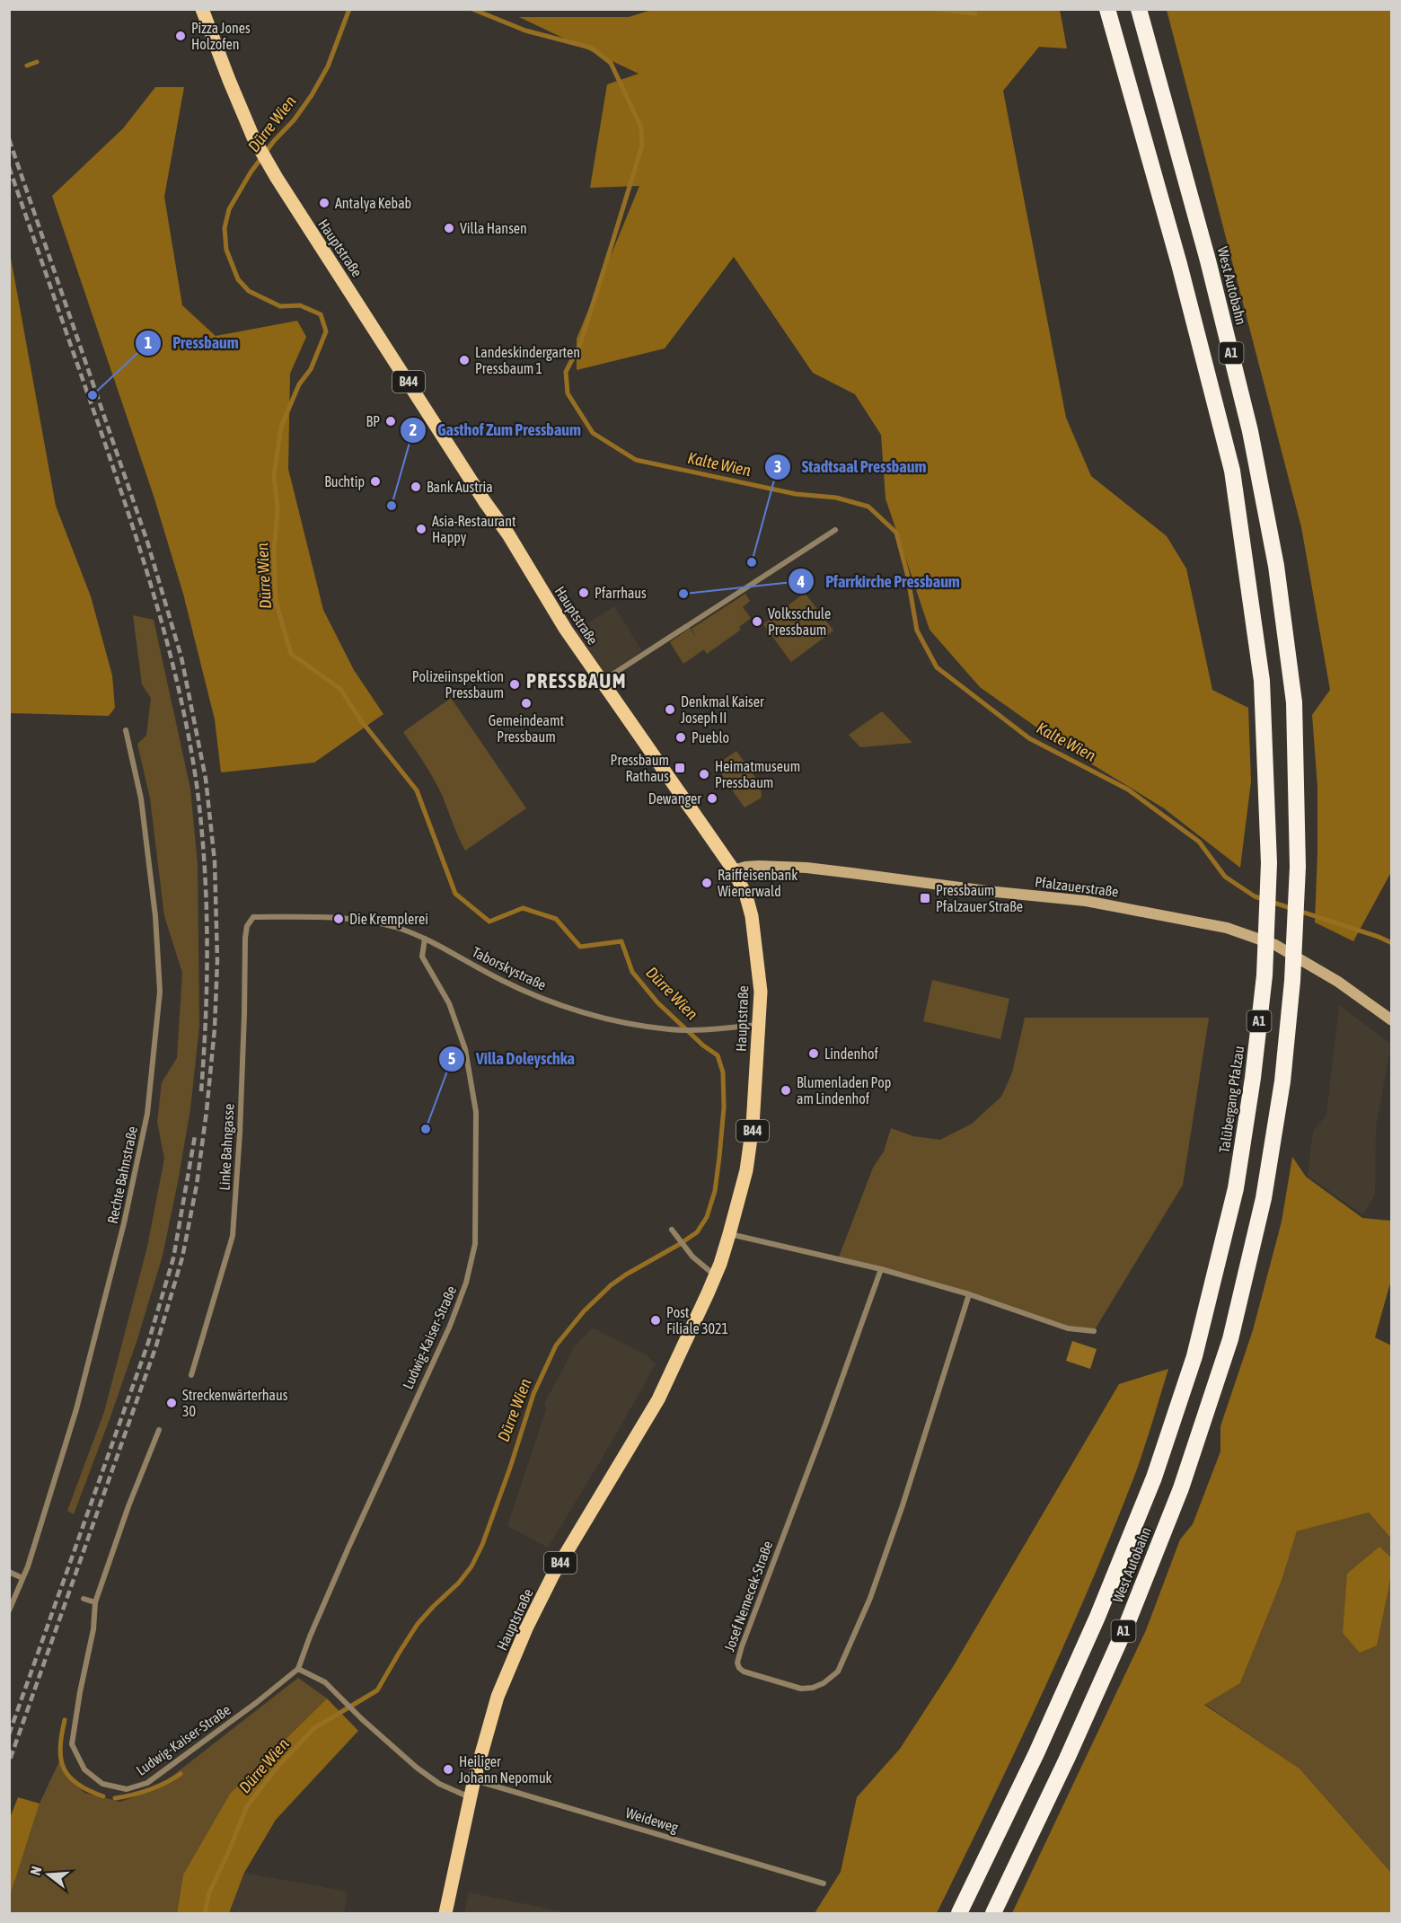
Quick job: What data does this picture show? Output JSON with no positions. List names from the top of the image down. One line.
{"streets":{"highway":["West Autobahn","A1","Talübergang Pfalzau"],"main road":["Hauptstraße","B44"],"street":["Pfalzauerstraße","Taborskystraße","Linke Bahngasse","Rechte Bahnstraße","Ludwig-Kaiser-Straße","Josef Nemecek-Straße","Weideweg"]},"crossings":[["Hauptstraße","Pfalzauerstraße"],["Hauptstraße","Taborskystraße"],["Hauptstraße","Weideweg"],["West Autobahn","Talübergang Pfalzau"],["Taborskystraße","Linke Bahngasse"],["Taborskystraße","Ludwig-Kaiser-Straße"]],"districts":["PRESSBAUM"],"water":["Dürre Wien","Kalte Wien"],"places":{"other":["Pizza Jones Holzofen","Antalya Kebab","Villa Hansen","Landeskindergarten Pressbaum 1","Pressbaum","BP","Buchtip","Bank Austria","Gasthof Zum Pressbaum","Asia-Restaurant Happy","Stadtsaal Pressbaum","Pfarrhaus","Pfarrkirche Pressbaum","Volksschule Pressbaum","Polizeiinspektion Pressbaum","Gemeindeamt Pressbaum","Denkmal Kaiser Joseph II","Pueblo","Heimatmuseum Pressbaum","Dewanger","Raiffeisenbank Wienerwald","Die Kremplerei","Lindenhof","Blumenladen Pop am Lindenhof","Villa Doleyschka","Post Filiale 3021","Streckenwärterhaus 30","Heiliger Johann Nepomuk"],"transit":["Pressbaum Rathaus","Pressbaum Pfalzauer Straße"]},"north":"left"}
